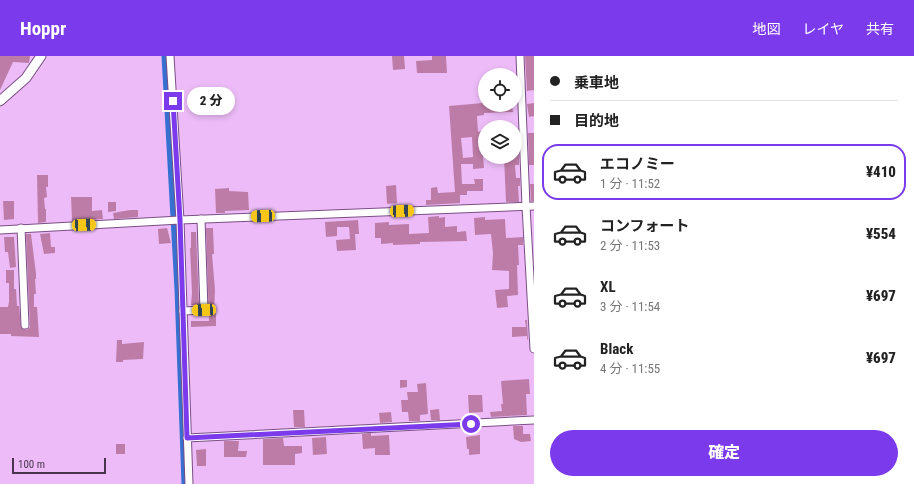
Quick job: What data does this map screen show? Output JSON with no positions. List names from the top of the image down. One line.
{"scale_bar":"100 m","page":{"header":"Hoppr","nav":["地図","レイヤ","共有"],"banner":["乗車地","目的地"],"bubble":"2 分","list":[{"name":"エコノミー","note":"1 分 · 11:52","value":"¥410"},{"name":"コンフォート","note":"2 分 · 11:53","value":"¥554"},{"name":"XL","note":"3 分 · 11:54","value":"¥697"},{"name":"Black","note":"4 分 · 11:55","value":"¥697"}],"buttons":"確定","scale":"100 m"}}
